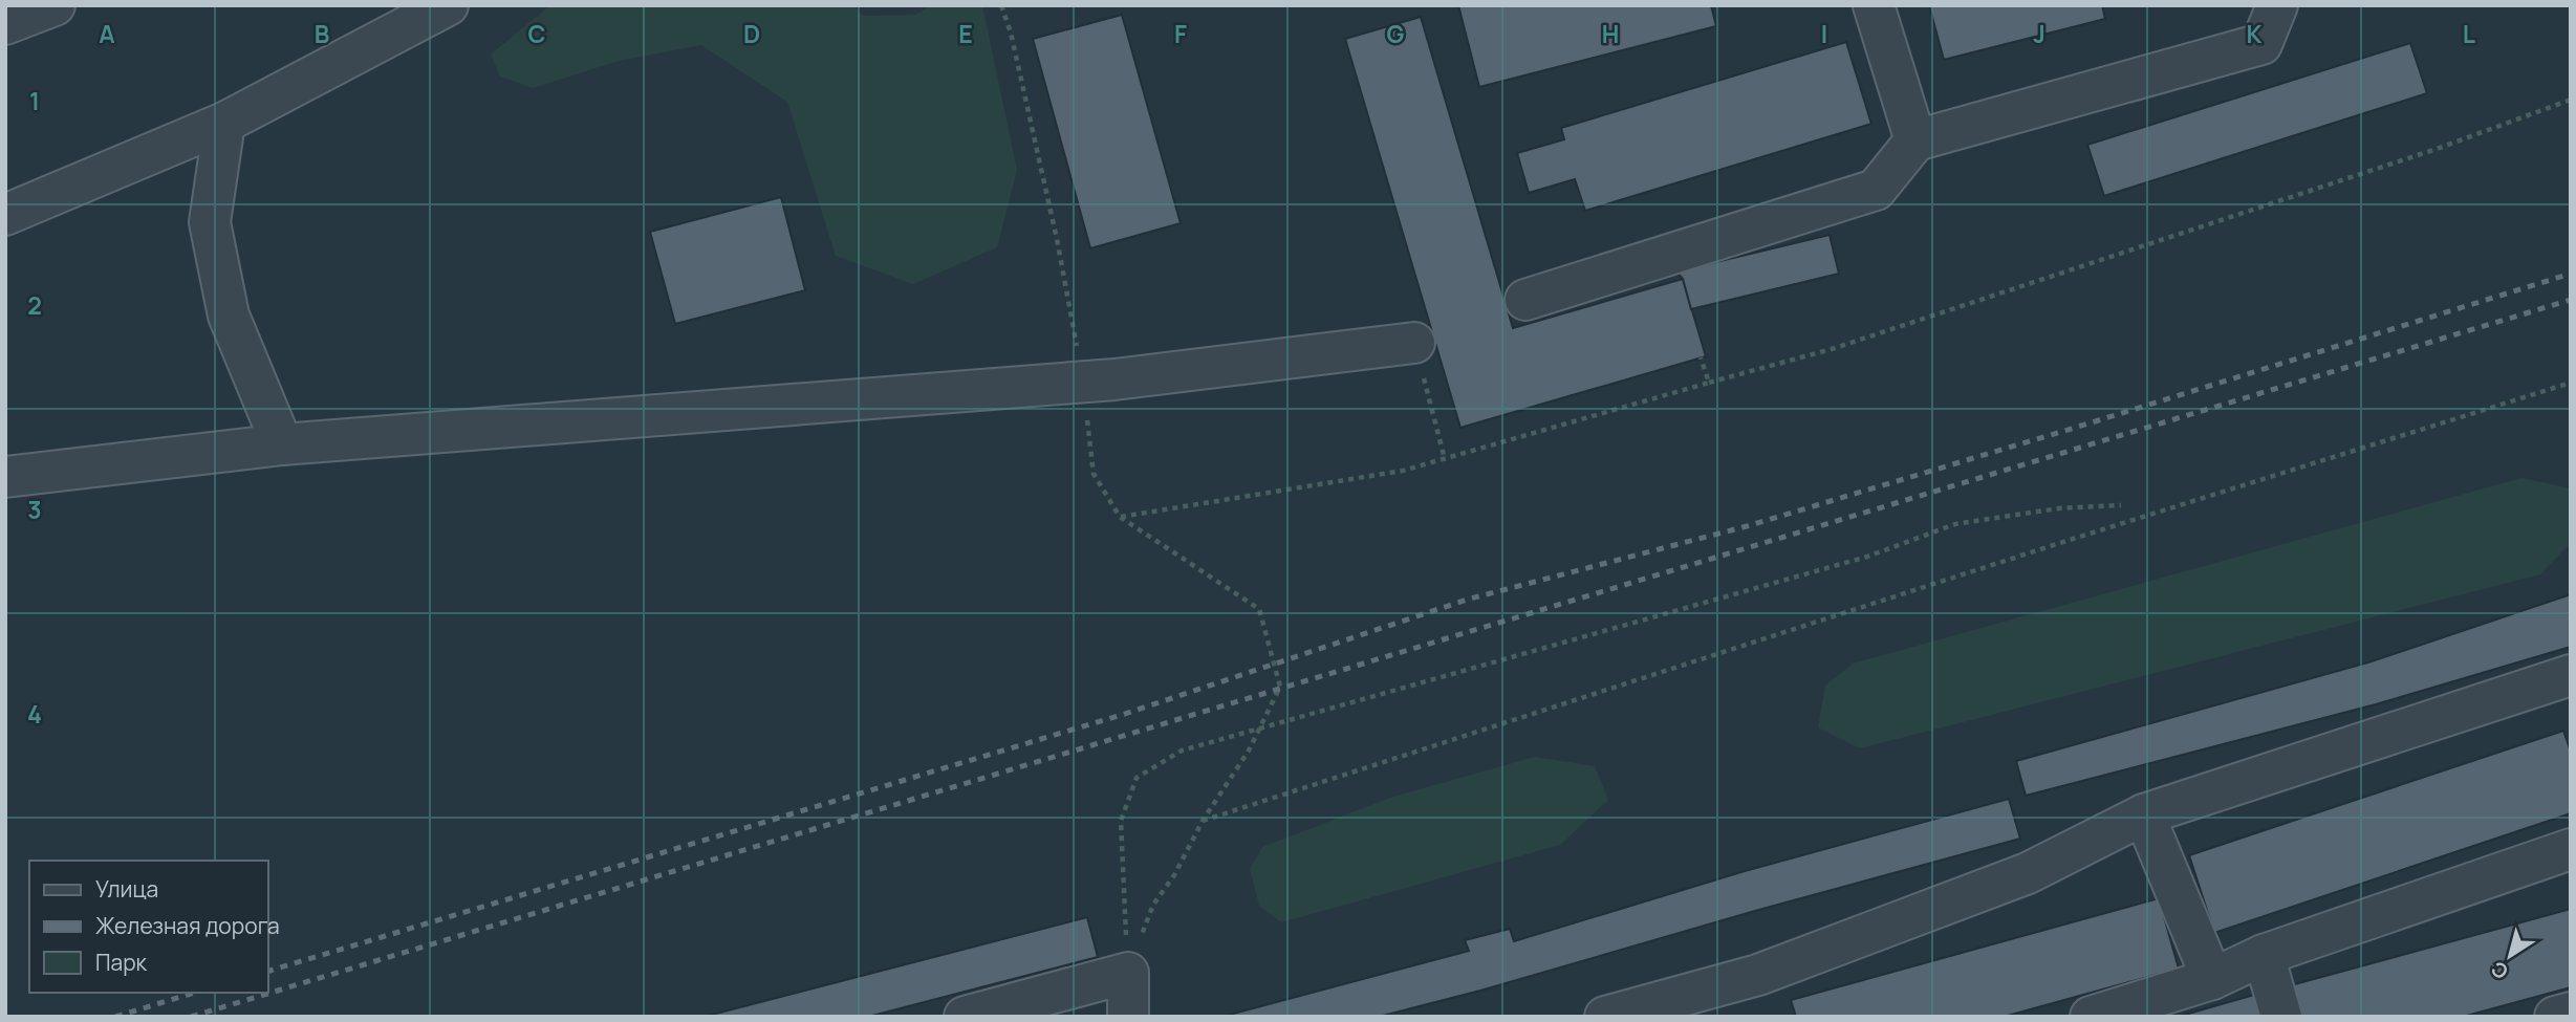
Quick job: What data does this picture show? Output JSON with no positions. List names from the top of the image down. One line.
{"legend":["Улица","Железная дорога","Парк"],"north":"bottom left","grid":{"columns":["A","B","C","D","E","F","G","H","I","J","K","L"],"rows":["1","2","3","4"]}}
